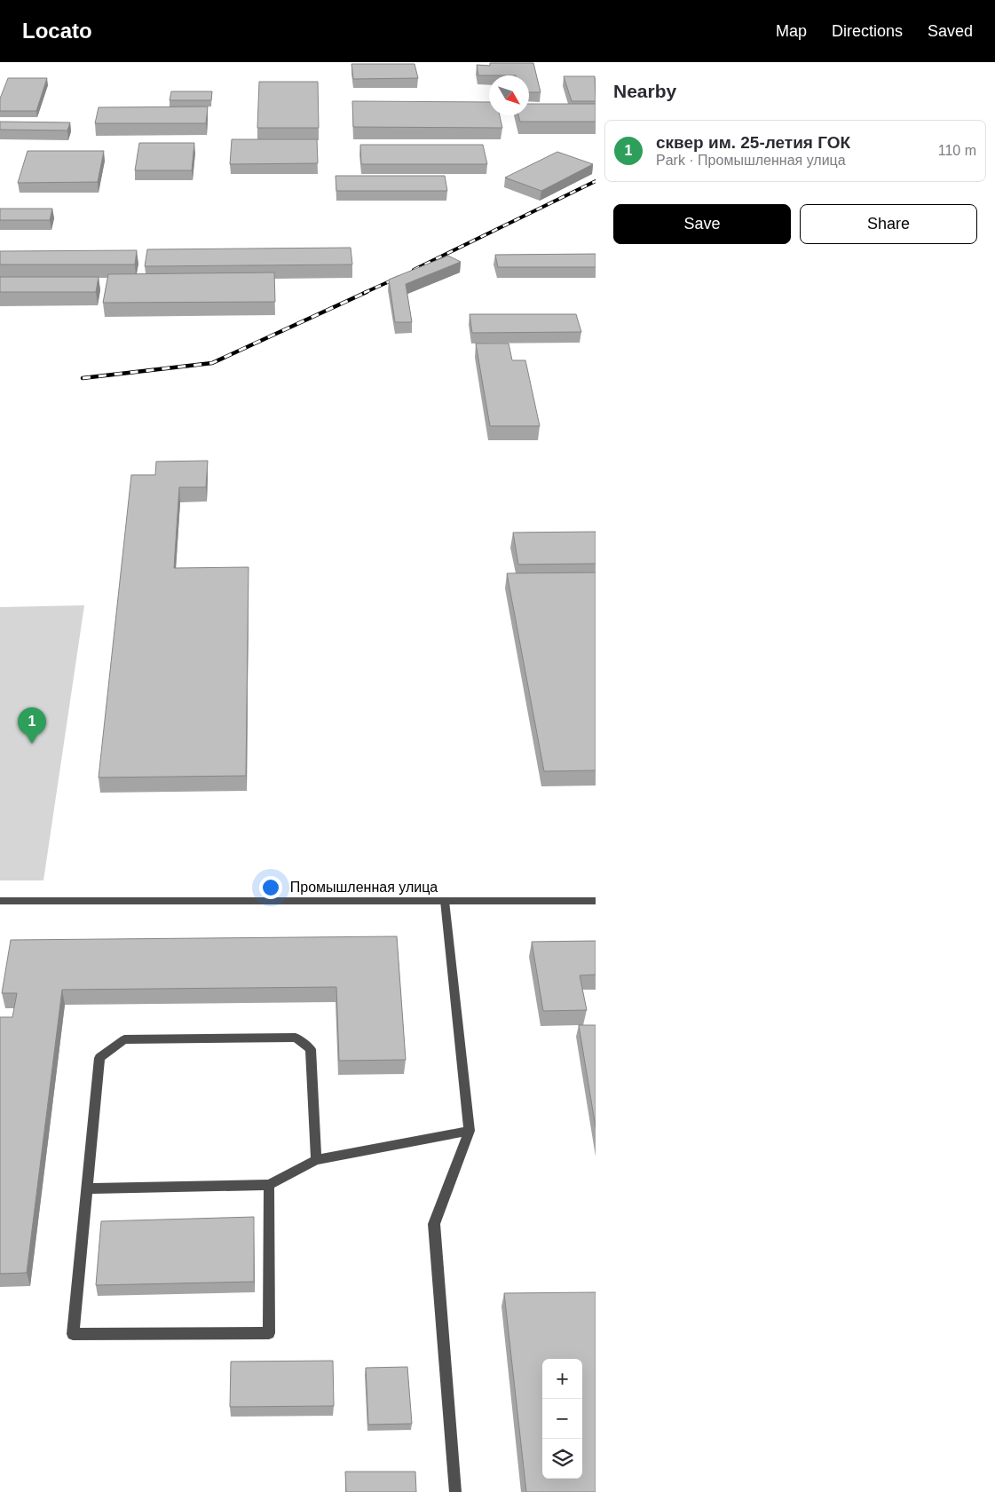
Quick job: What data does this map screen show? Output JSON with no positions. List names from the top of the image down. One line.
{"streets":{"street":["Промышленная улица"]},"north":"bottom right","page":{"header":"Locato","nav":["Map","Directions","Saved"],"heading":"Nearby","list":[{"mark":"1","name":"сквер им. 25-летия ГОК","note":"Park · Промышленная улица","value":"110 m"}],"buttons":["Save","Share"],"pins":"1","map_buttons":["+","−"]}}
